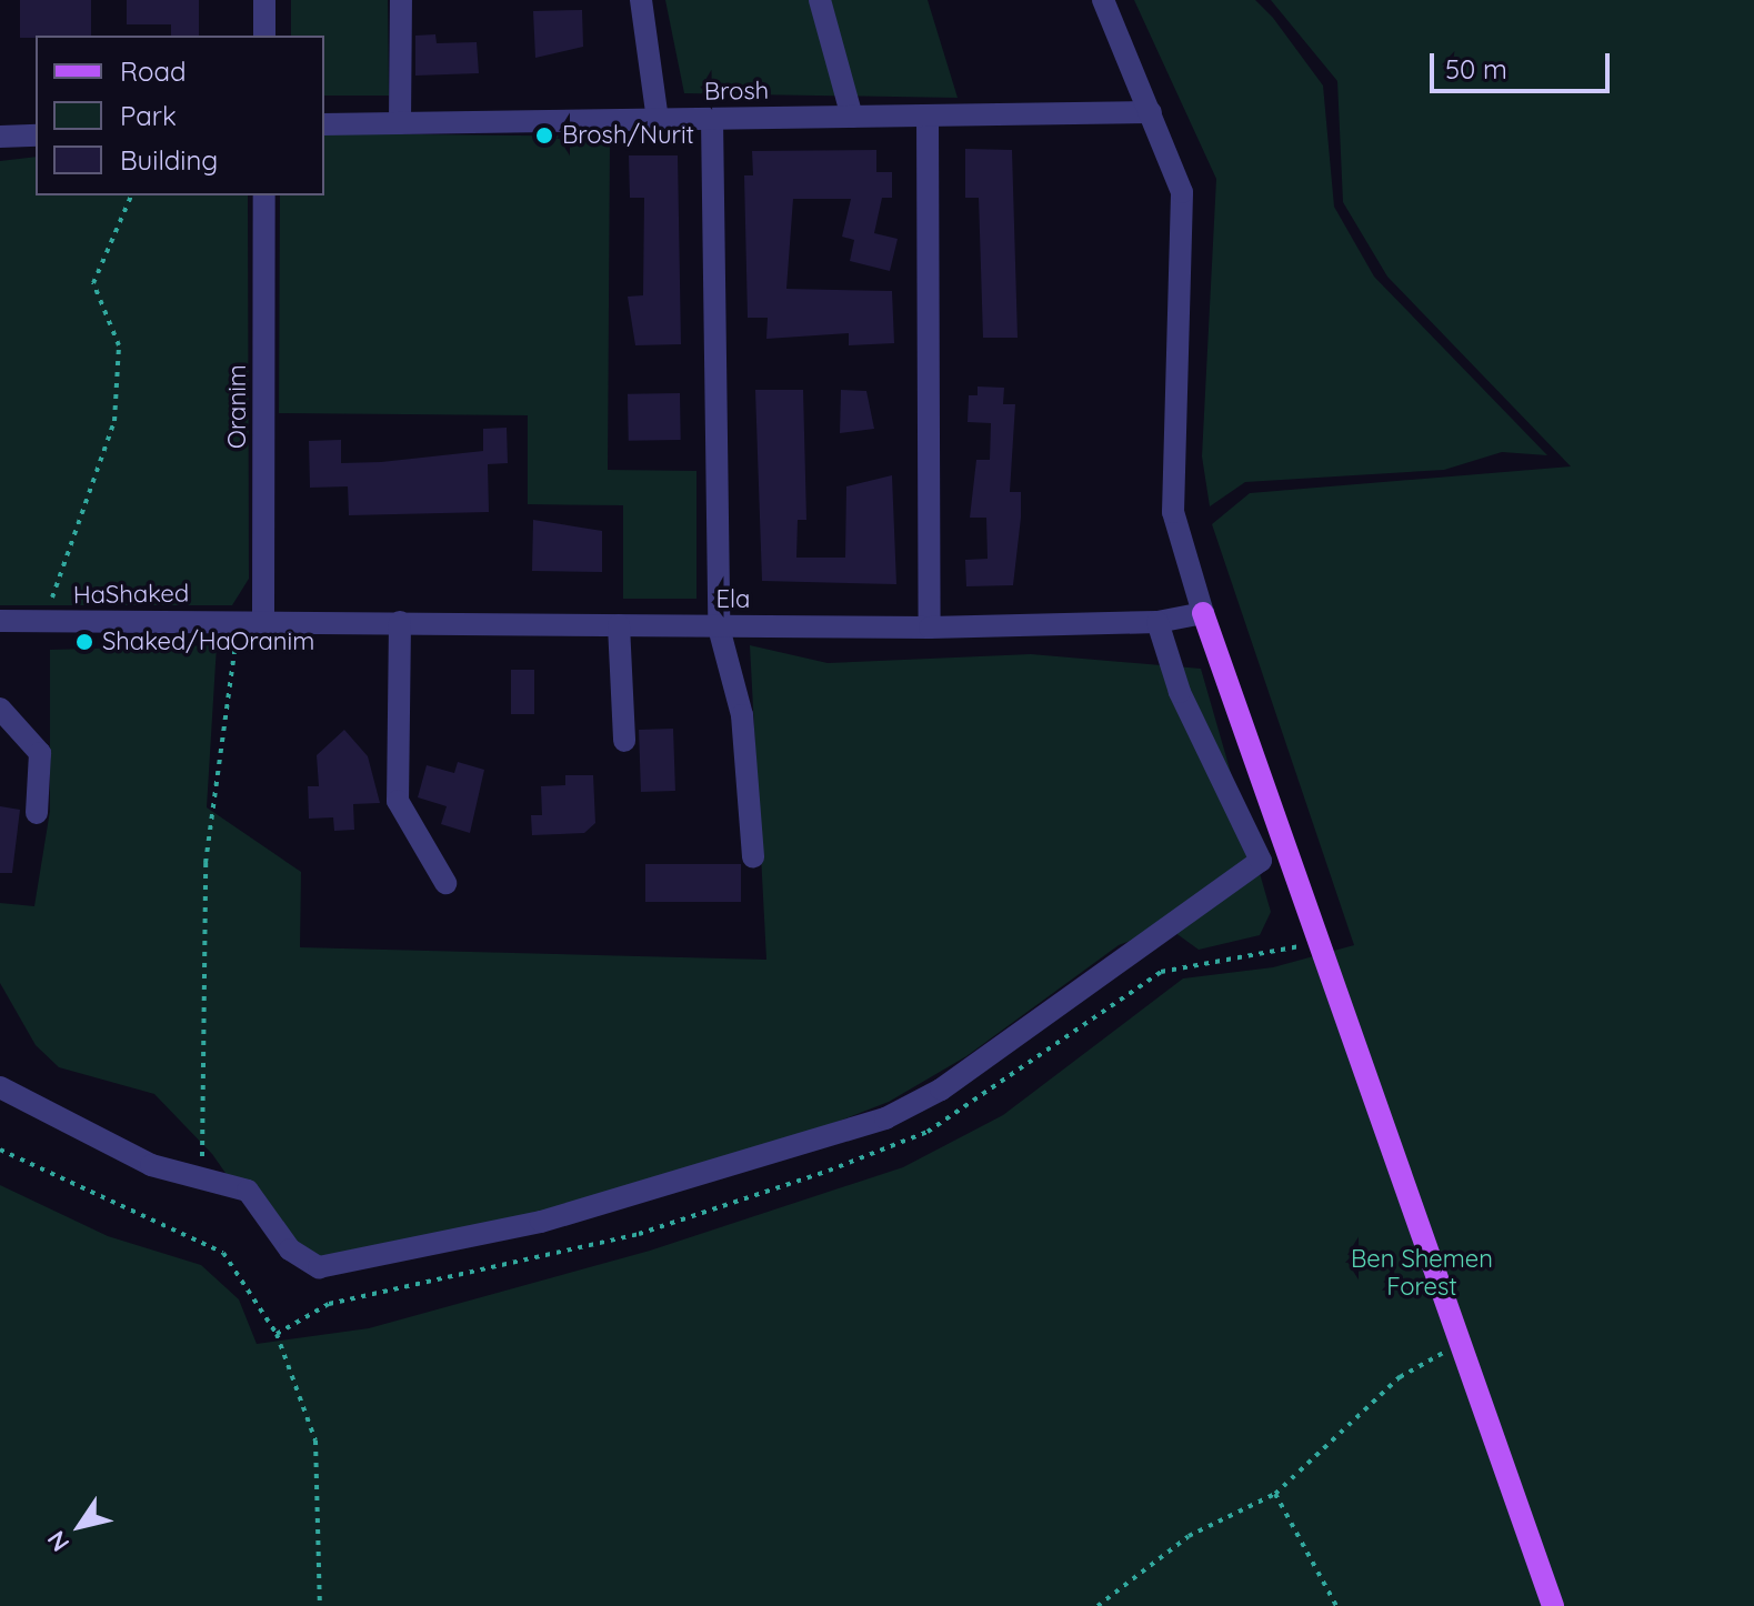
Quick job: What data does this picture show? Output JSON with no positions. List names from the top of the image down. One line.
{"streets":{"street":["Brosh","Oranim","HaShaked","Ela"]},"crossings":[["Oranim","HaShaked"],["Oranim","Ela"],["HaShaked","Ela"]],"parks":["Ben Shemen Forest"],"places":["Brosh/Nurit","Shaked/HaOranim"],"legend":["Road","Park","Building"],"scale_bar":"50 m","north":"bottom left"}
